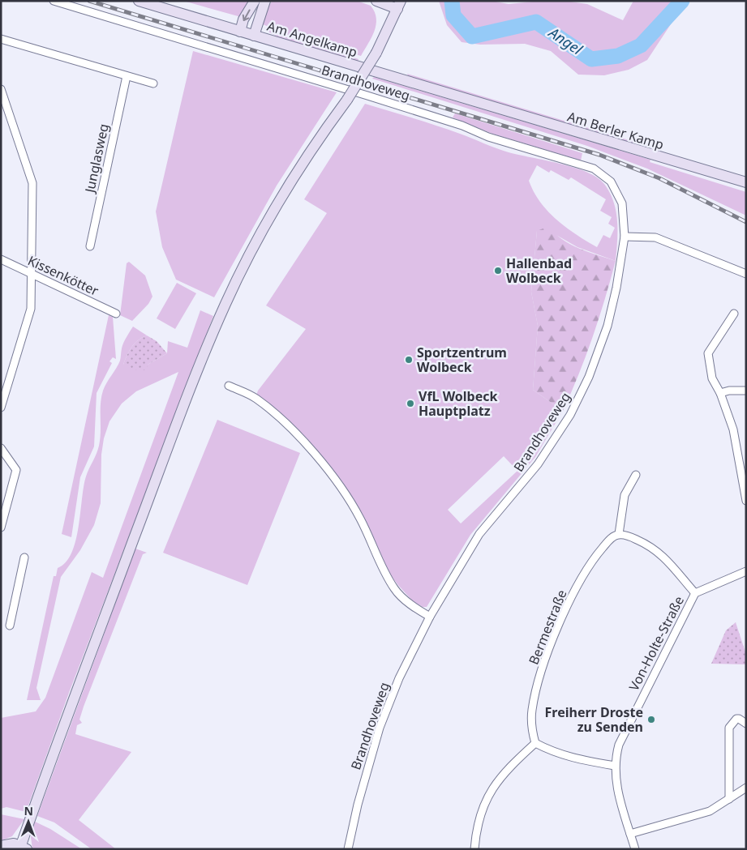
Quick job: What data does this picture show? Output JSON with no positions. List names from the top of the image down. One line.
{"streets":{"main road":["Am Angelkamp","Am Berler Kamp"],"street":["Brandhoveweg","Junglasweg","Kissenkötter","Bermestraße","Von-Holte-Straße"]},"crossings":[["Am Angelkamp","Am Berler Kamp"]],"water":["Angel"],"places":["Hallenbad Wolbeck","Sportzentrum Wolbeck","VfL Wolbeck Hauptplatz","Freiherr Droste zu Senden"],"north":"top"}
